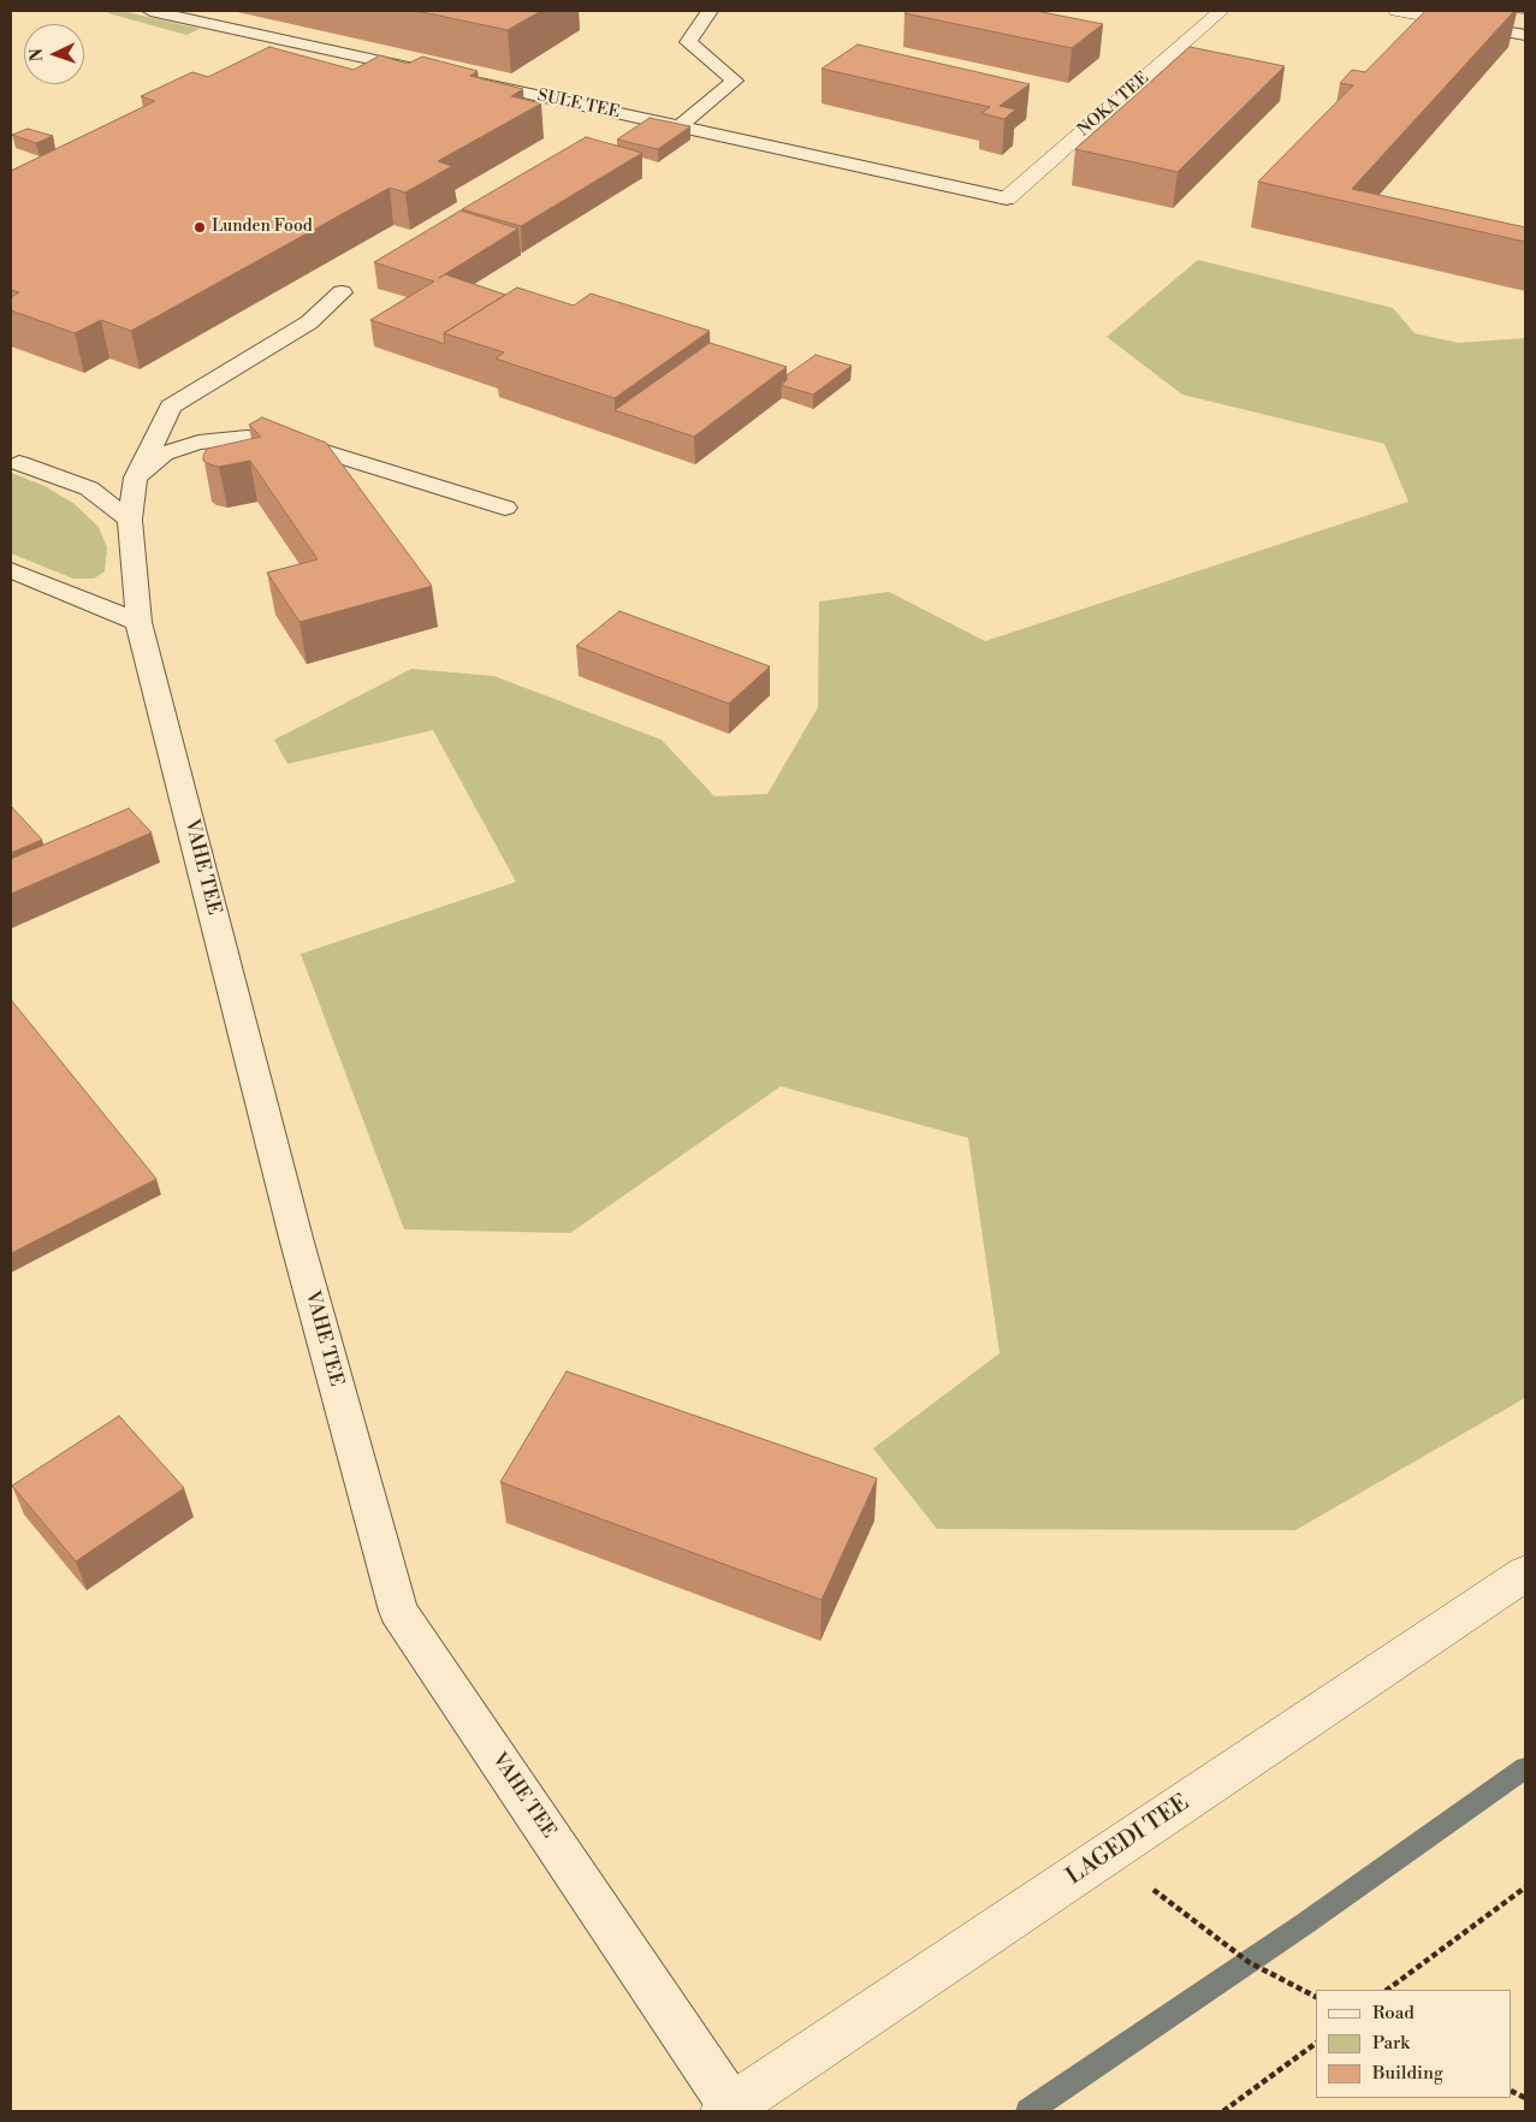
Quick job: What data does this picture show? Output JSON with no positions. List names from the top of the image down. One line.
{"streets":{"street":["NOKA TEE","LAGEDI TEE"],"lane":["SULE TEE","VAHE TEE"]},"crossings":[["SULE TEE","NOKA TEE"],["VAHE TEE","LAGEDI TEE"]],"places":["Lunden Food"],"legend":["Road","Park","Building"],"north":"left"}
